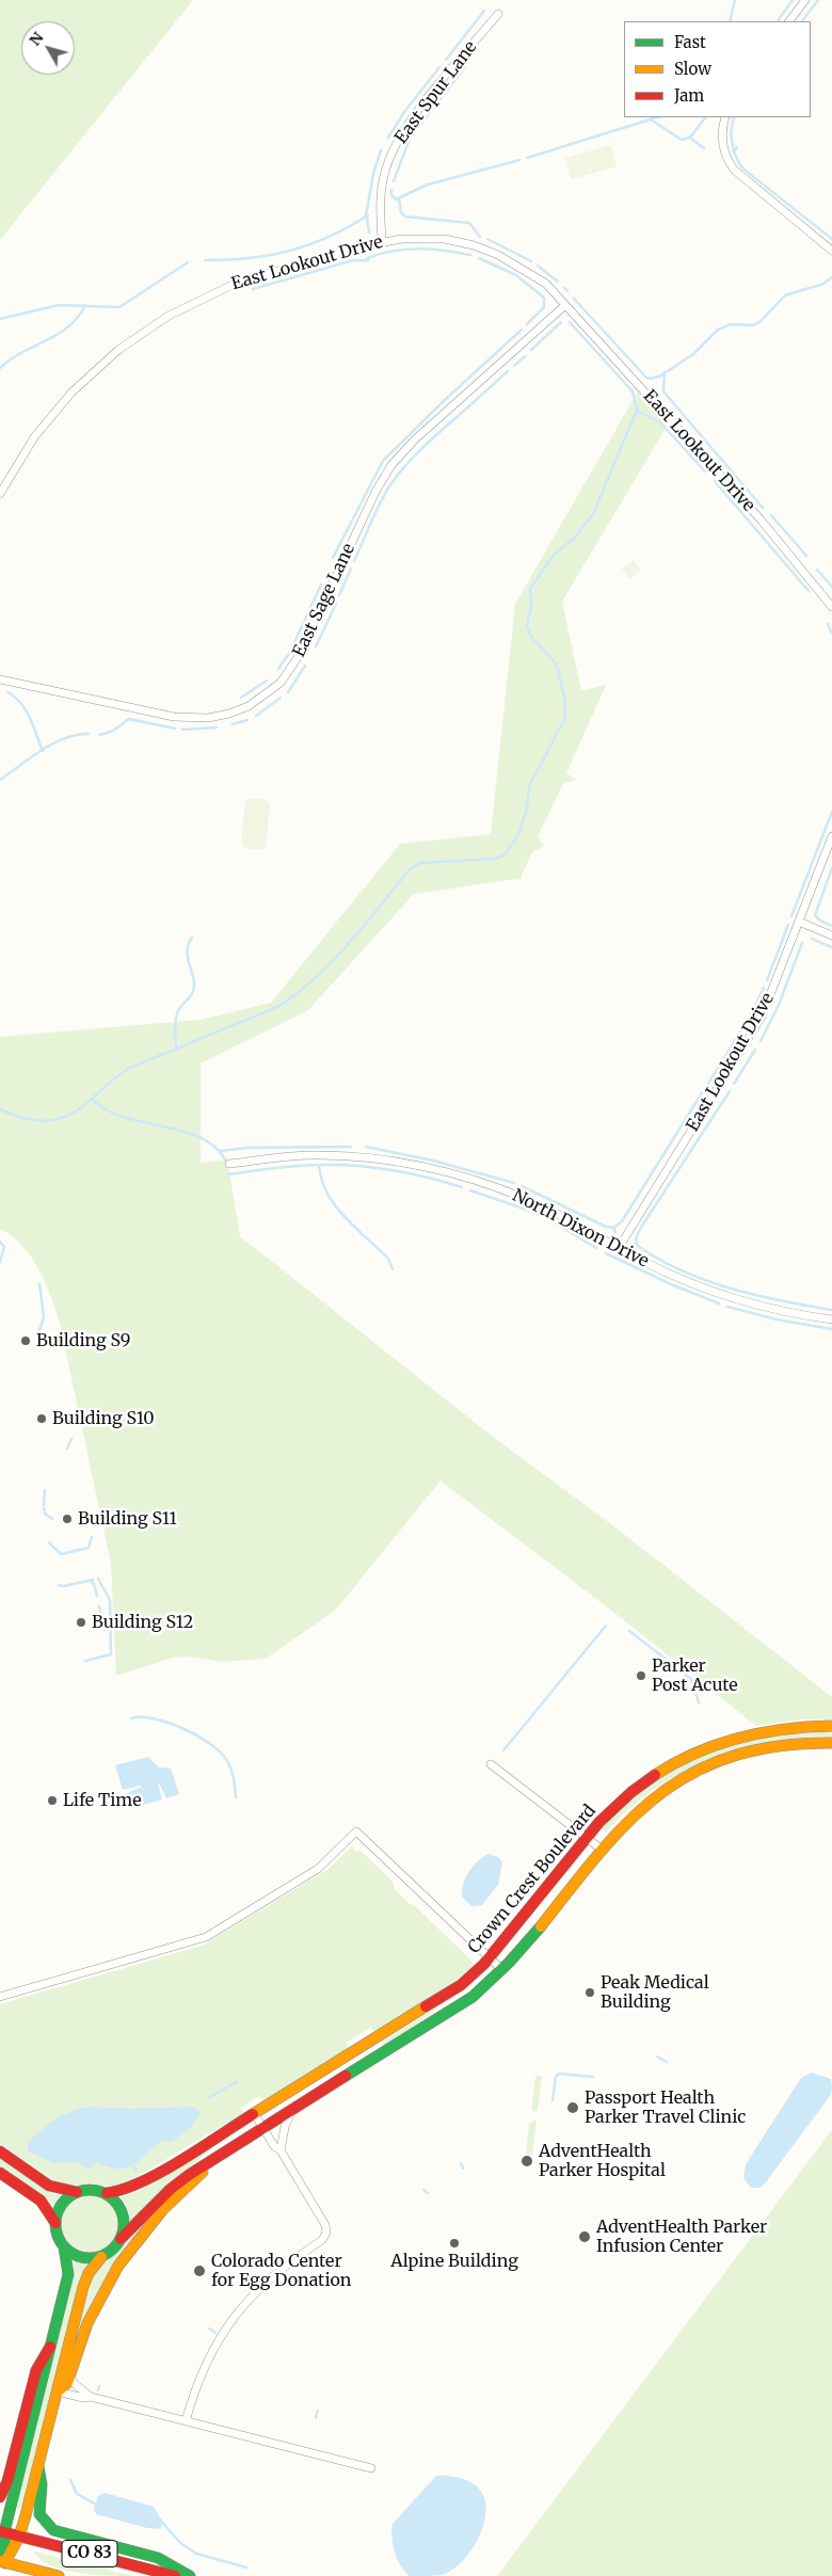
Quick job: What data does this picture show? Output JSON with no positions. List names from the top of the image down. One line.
{"streets":{"main road":["Crown Crest Boulevard","CO 83"],"street":["East Spur Lane","East Lookout Drive","East Sage Lane","North Dixon Drive"]},"crossings":[["East Spur Lane","East Lookout Drive"],["East Lookout Drive","East Sage Lane"],["East Lookout Drive","North Dixon Drive"],["Crown Crest Boulevard","CO 83"]],"places":["Building S9","Building S10","Building S11","Building S12","Parker Post Acute","Life Time","Peak Medical Building","Passport Health Parker Travel Clinic","AdventHealth Parker Hospital","AdventHealth Parker Infusion Center","Alpine Building","Colorado Center for Egg Donation"],"legend":["Fast","Slow","Jam"],"north":"top left"}
